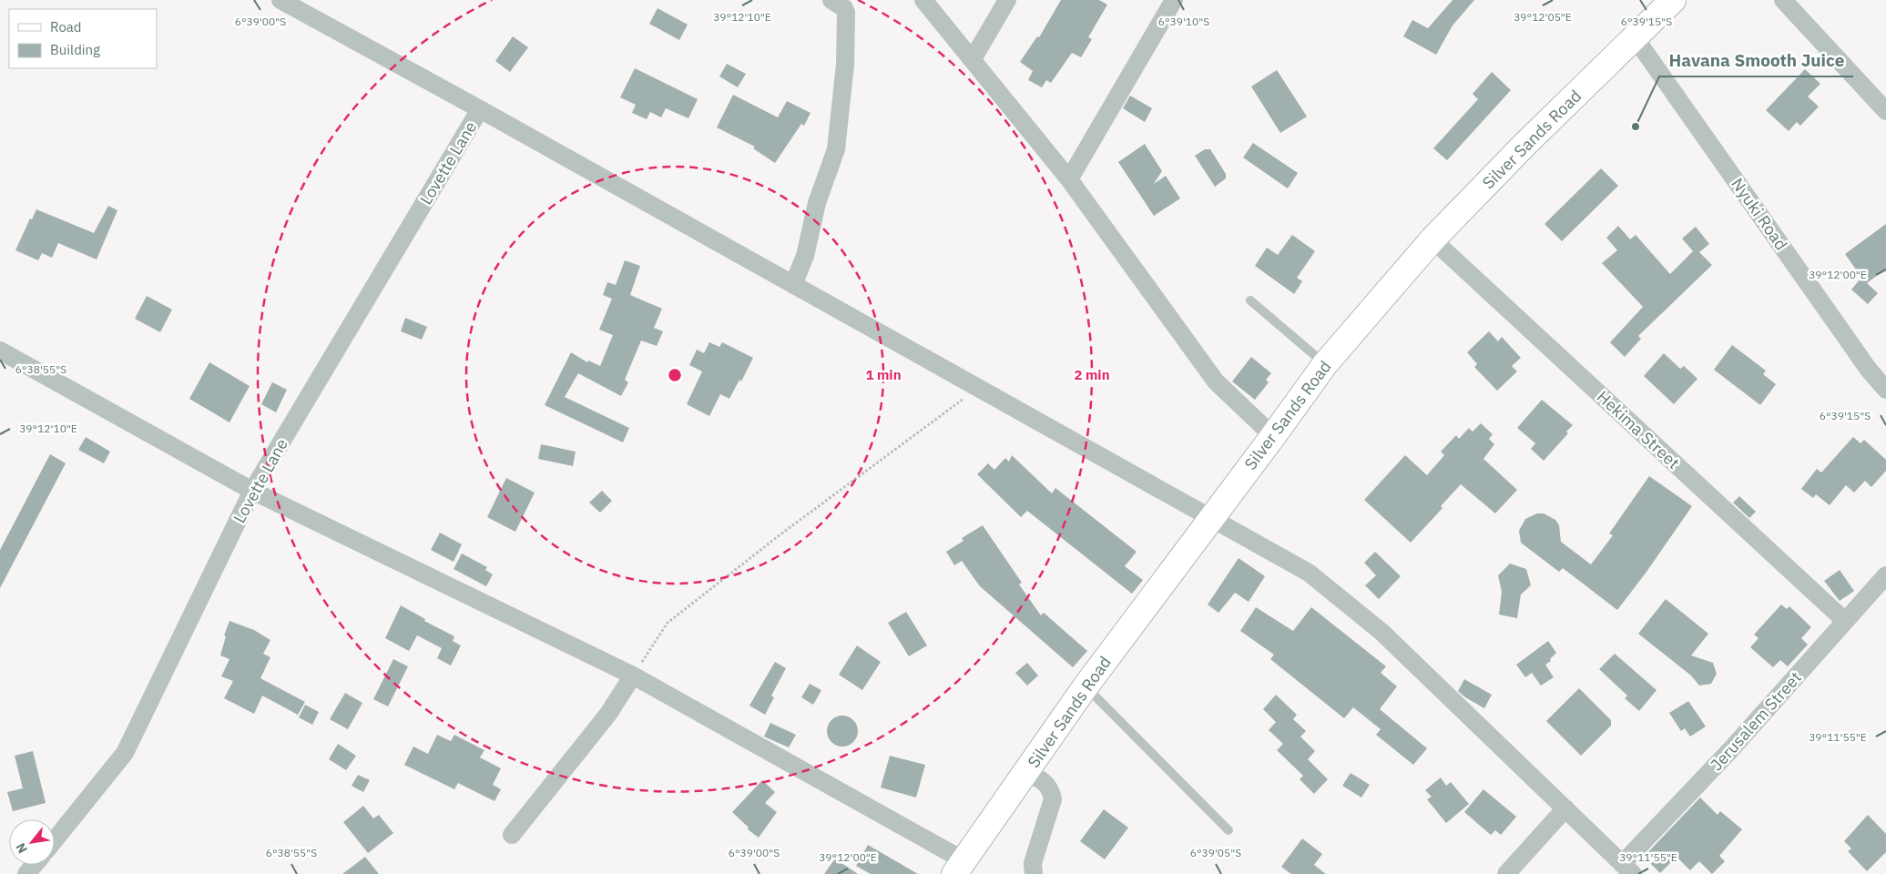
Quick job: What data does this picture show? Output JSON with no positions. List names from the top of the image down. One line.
{"streets":{"street":["Silver Sands Road","Lovette Lane","Nyuki Road","Hekima Street","Jerusalem Street"]},"crossings":[["Silver Sands Road","Nyuki Road"],["Silver Sands Road","Hekima Street"],["Hekima Street","Jerusalem Street"]],"places":["Havana Smooth Juice"],"legend":["Road","Building"],"north":"bottom left","coordinates":["39°12'10\"E","39°12'05\"E","6°39'00\"S","6°39'10\"S","6°39'15\"S","39°12'00\"E","6°38'55\"S","39°11'55\"E","6°39'05\"S"],"rings":["1 min","2 min"]}
